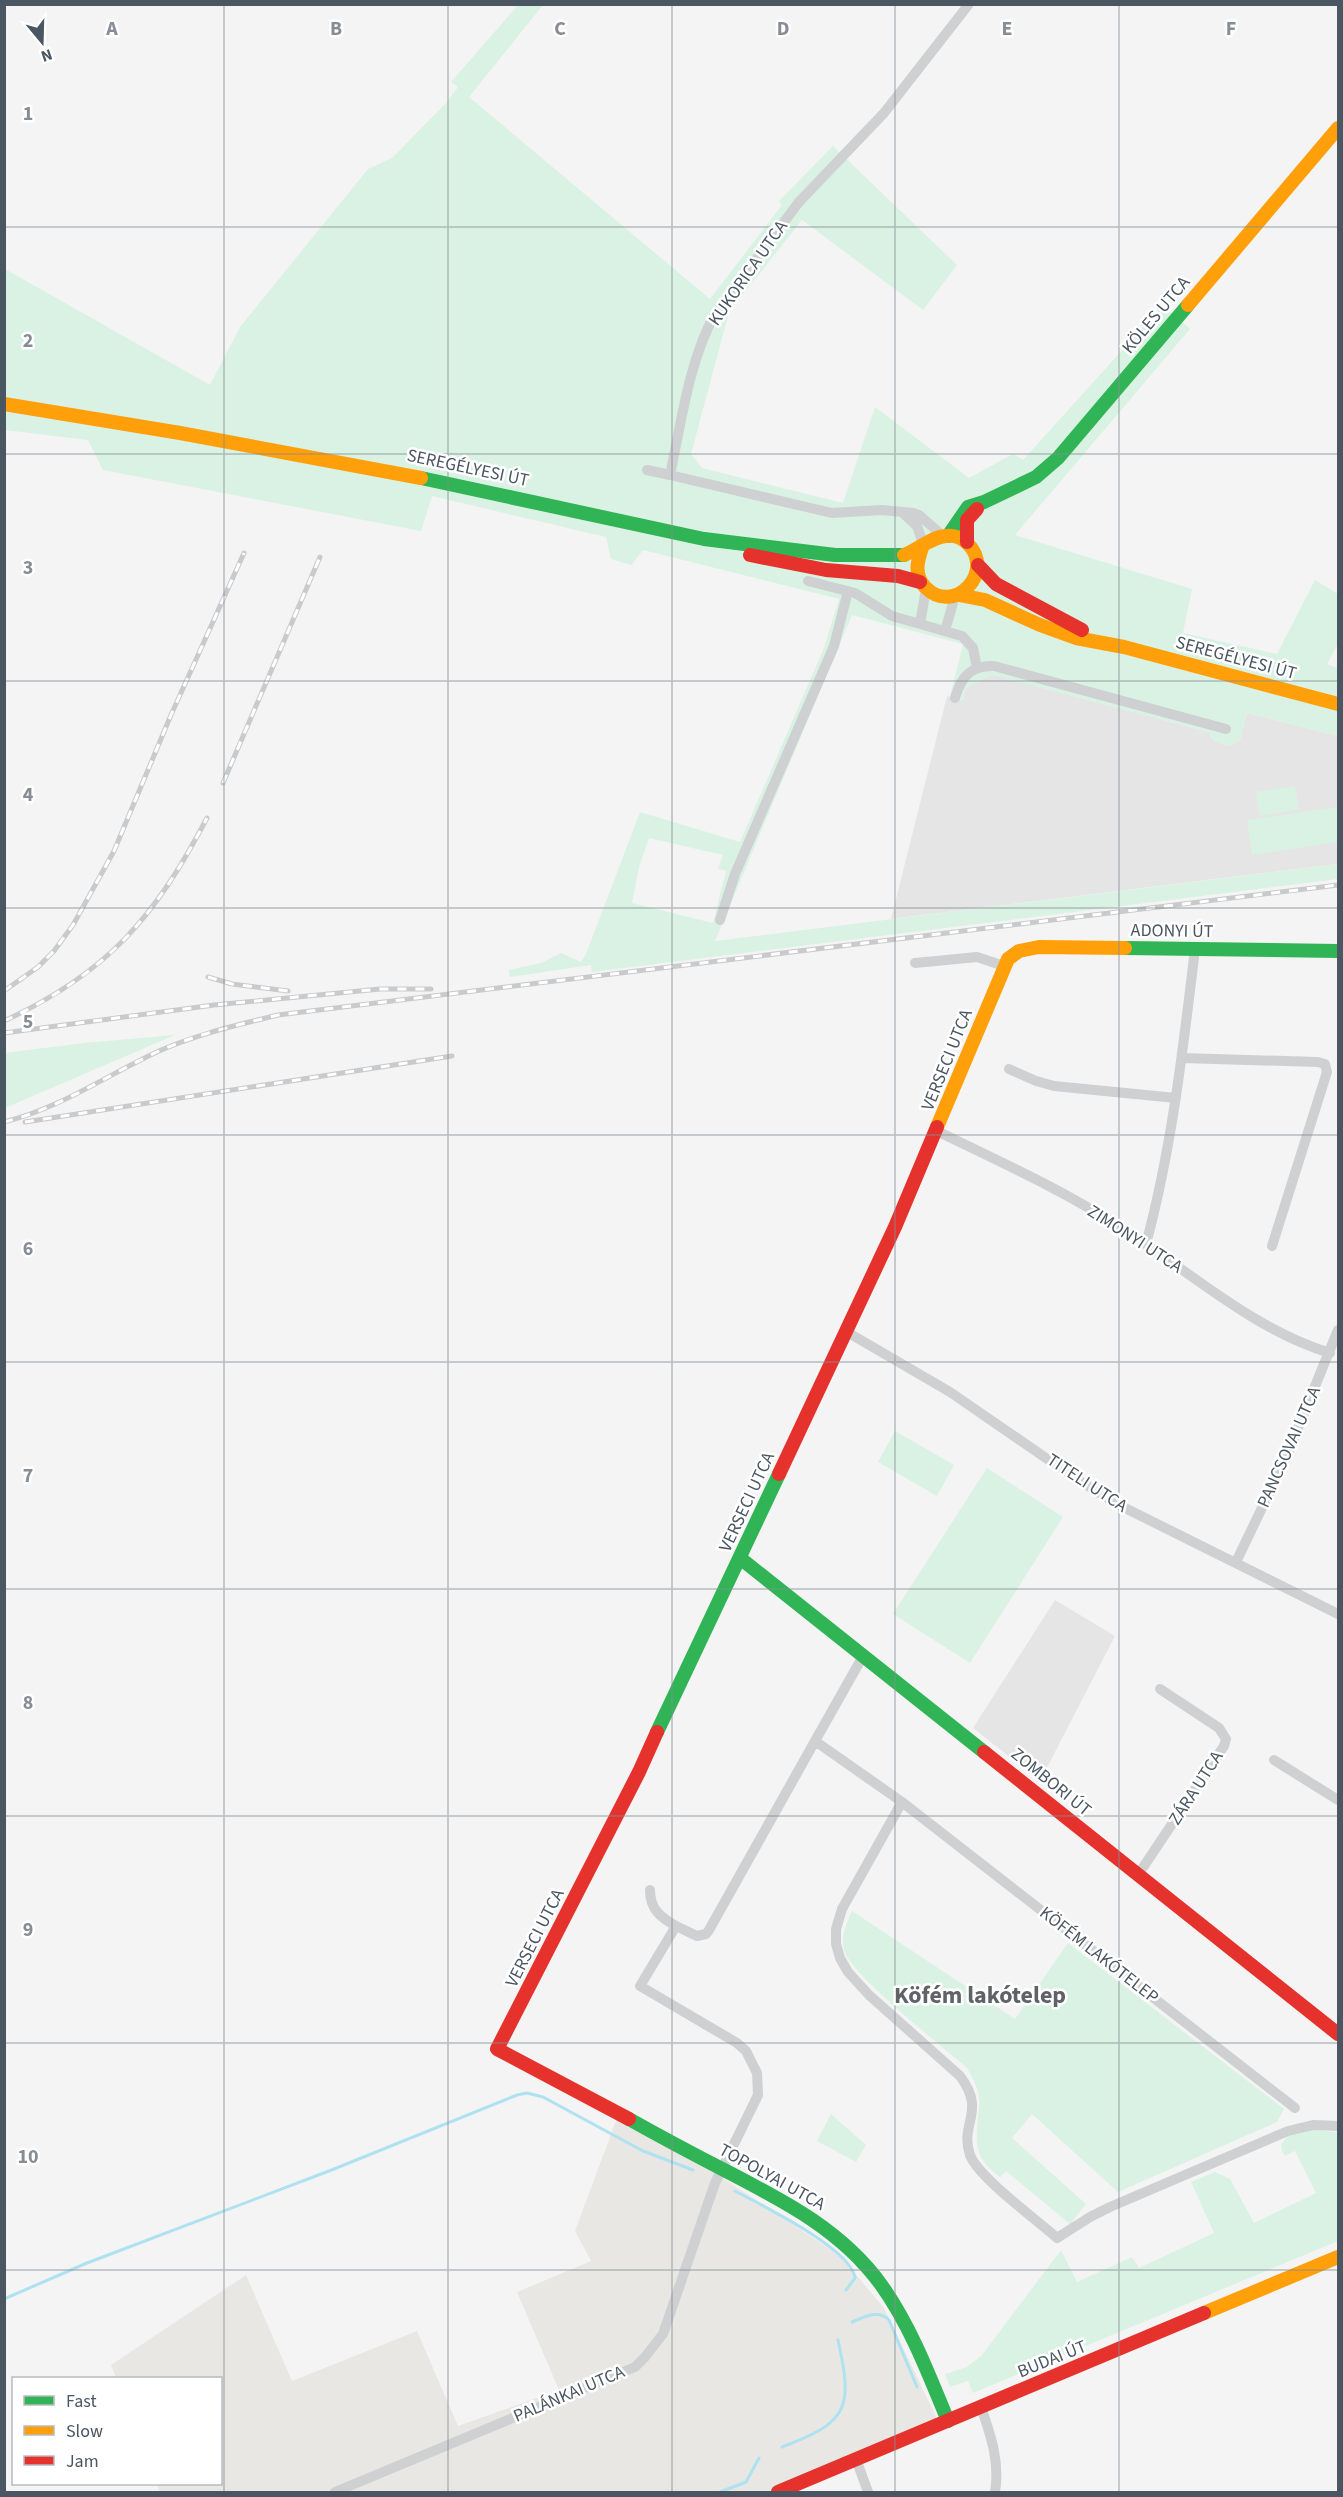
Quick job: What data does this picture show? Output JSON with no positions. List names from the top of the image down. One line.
{"streets":{"main road":["KÖLES UTCA","SEREGÉLYESI ÚT","ADONYI ÚT","VERSECI UTCA","ZOMBORI ÚT","TOPOLYAI UTCA","BUDAI ÚT"],"street":["KUKORICA UTCA","ZIMONYI UTCA","PANCSOVAI UTCA","TITELI UTCA","ZÁRA UTCA","KÖFÉM LAKÓTELEP","PALÁNKAI UTCA"]},"crossings":[["KÖLES UTCA","SEREGÉLYESI ÚT"],["ADONYI ÚT","VERSECI UTCA"],["VERSECI UTCA","ZIMONYI UTCA"],["VERSECI UTCA","TITELI UTCA"],["VERSECI UTCA","ZOMBORI ÚT"],["VERSECI UTCA","TOPOLYAI UTCA"],["ZIMONYI UTCA","PANCSOVAI UTCA"],["PANCSOVAI UTCA","TITELI UTCA"],["ZOMBORI ÚT","ZÁRA UTCA"],["TOPOLYAI UTCA","BUDAI ÚT"],["TOPOLYAI UTCA","PALÁNKAI UTCA"]],"districts":["Köfém lakótelep"],"legend":["Fast","Slow","Jam"],"north":"bottom","grid":{"columns":["A","B","C","D","E","F"],"rows":["1","2","3","4","5","6","7","8","9","10"]}}
